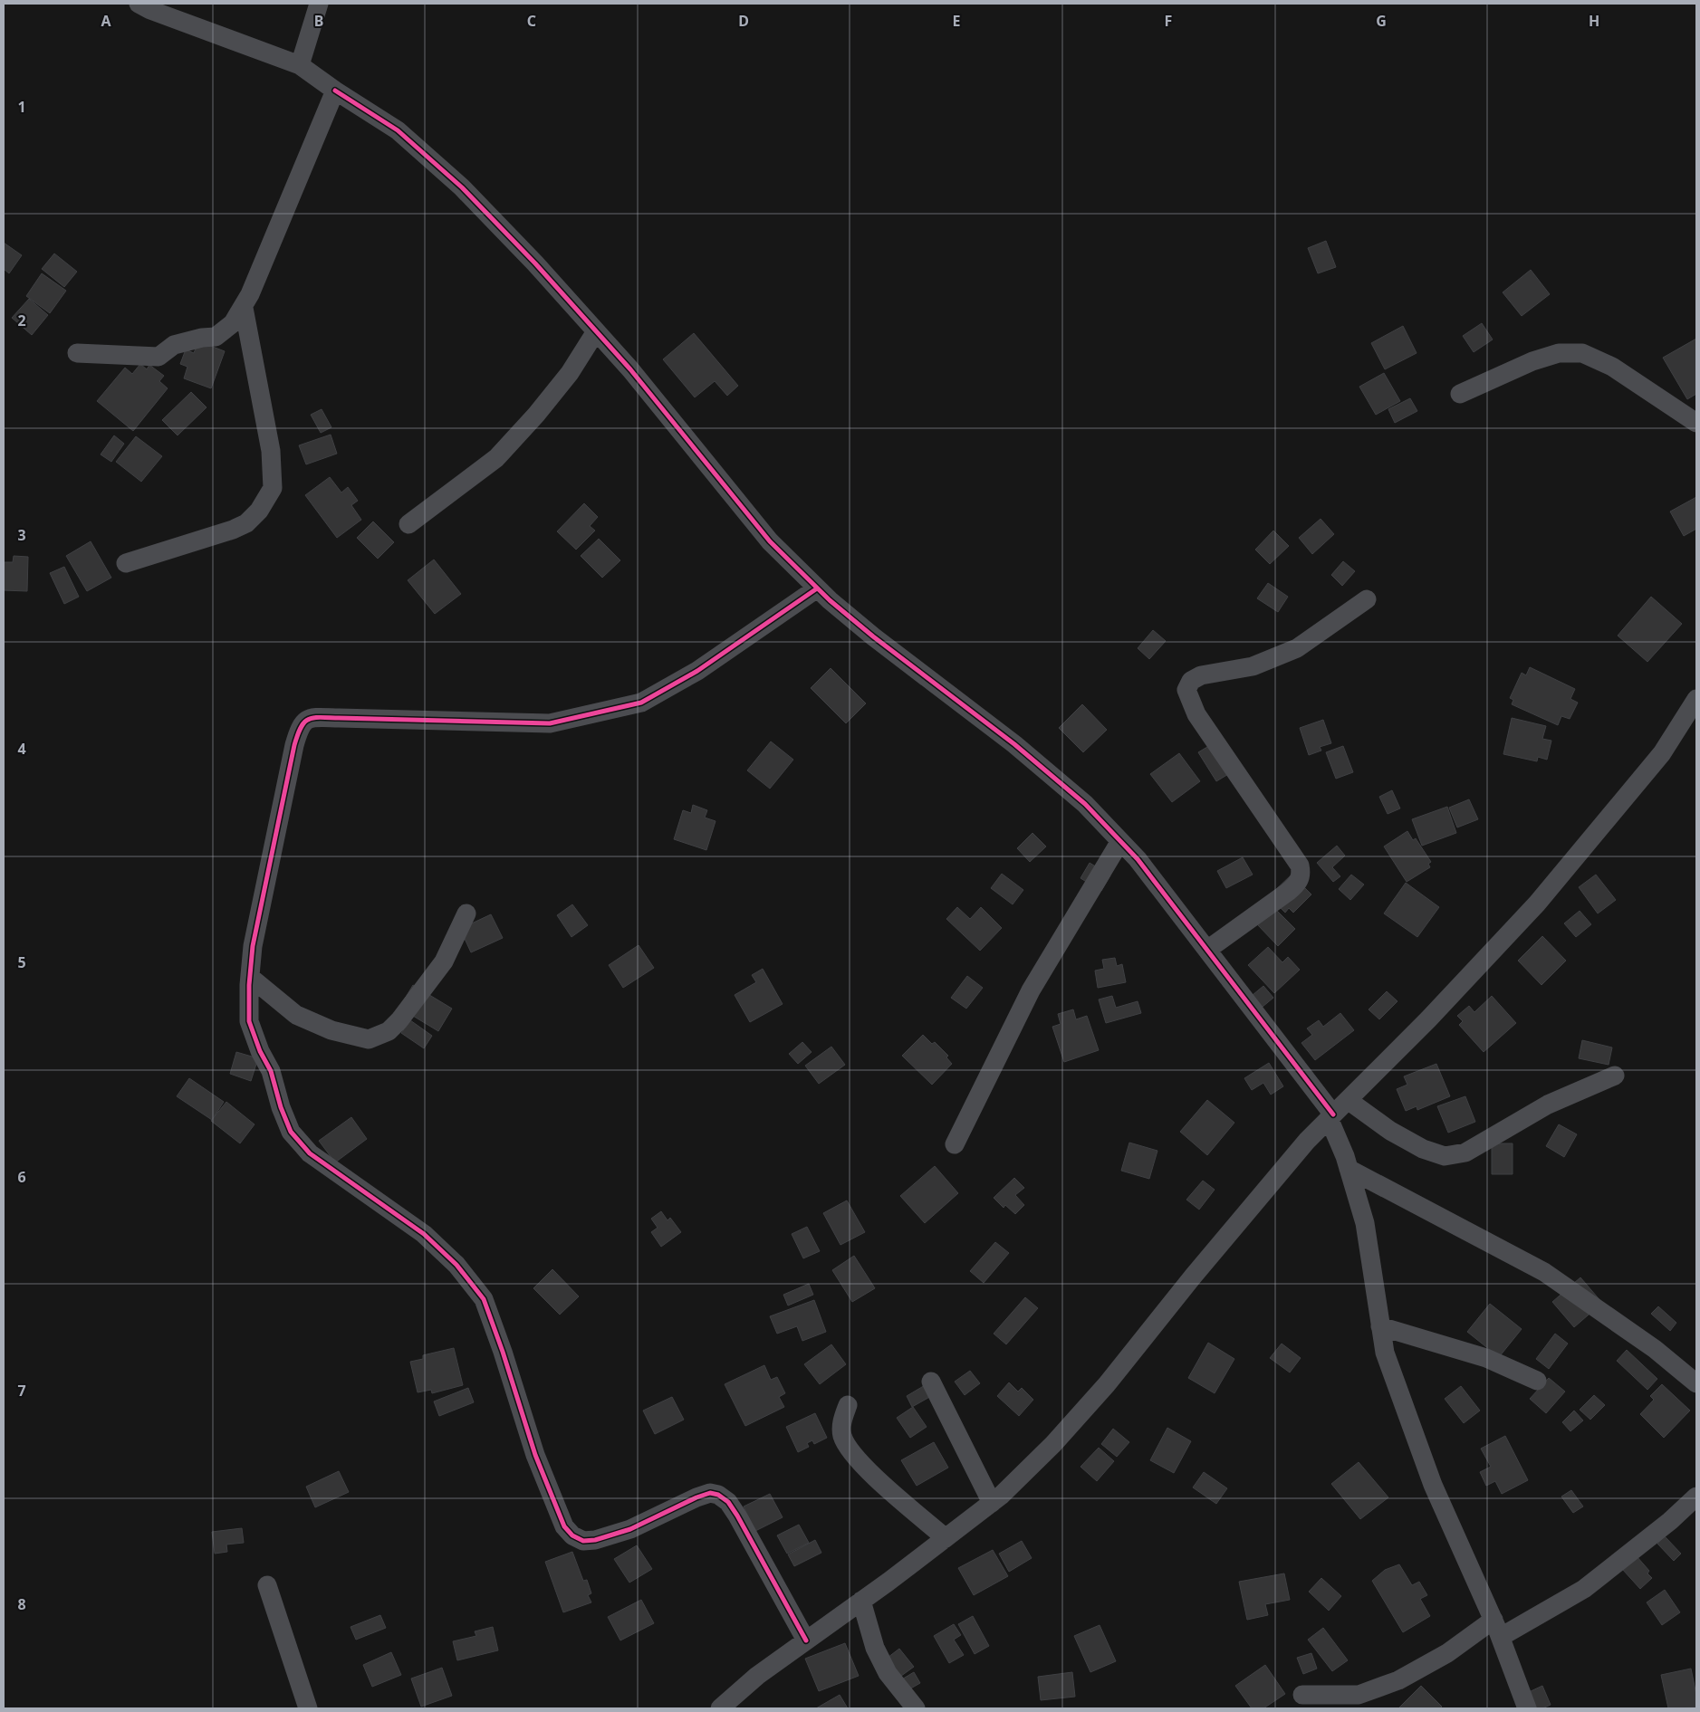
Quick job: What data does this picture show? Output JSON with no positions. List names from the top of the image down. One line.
{"grid":{"columns":["A","B","C","D","E","F","G","H"],"rows":["1","2","3","4","5","6","7","8"]}}
